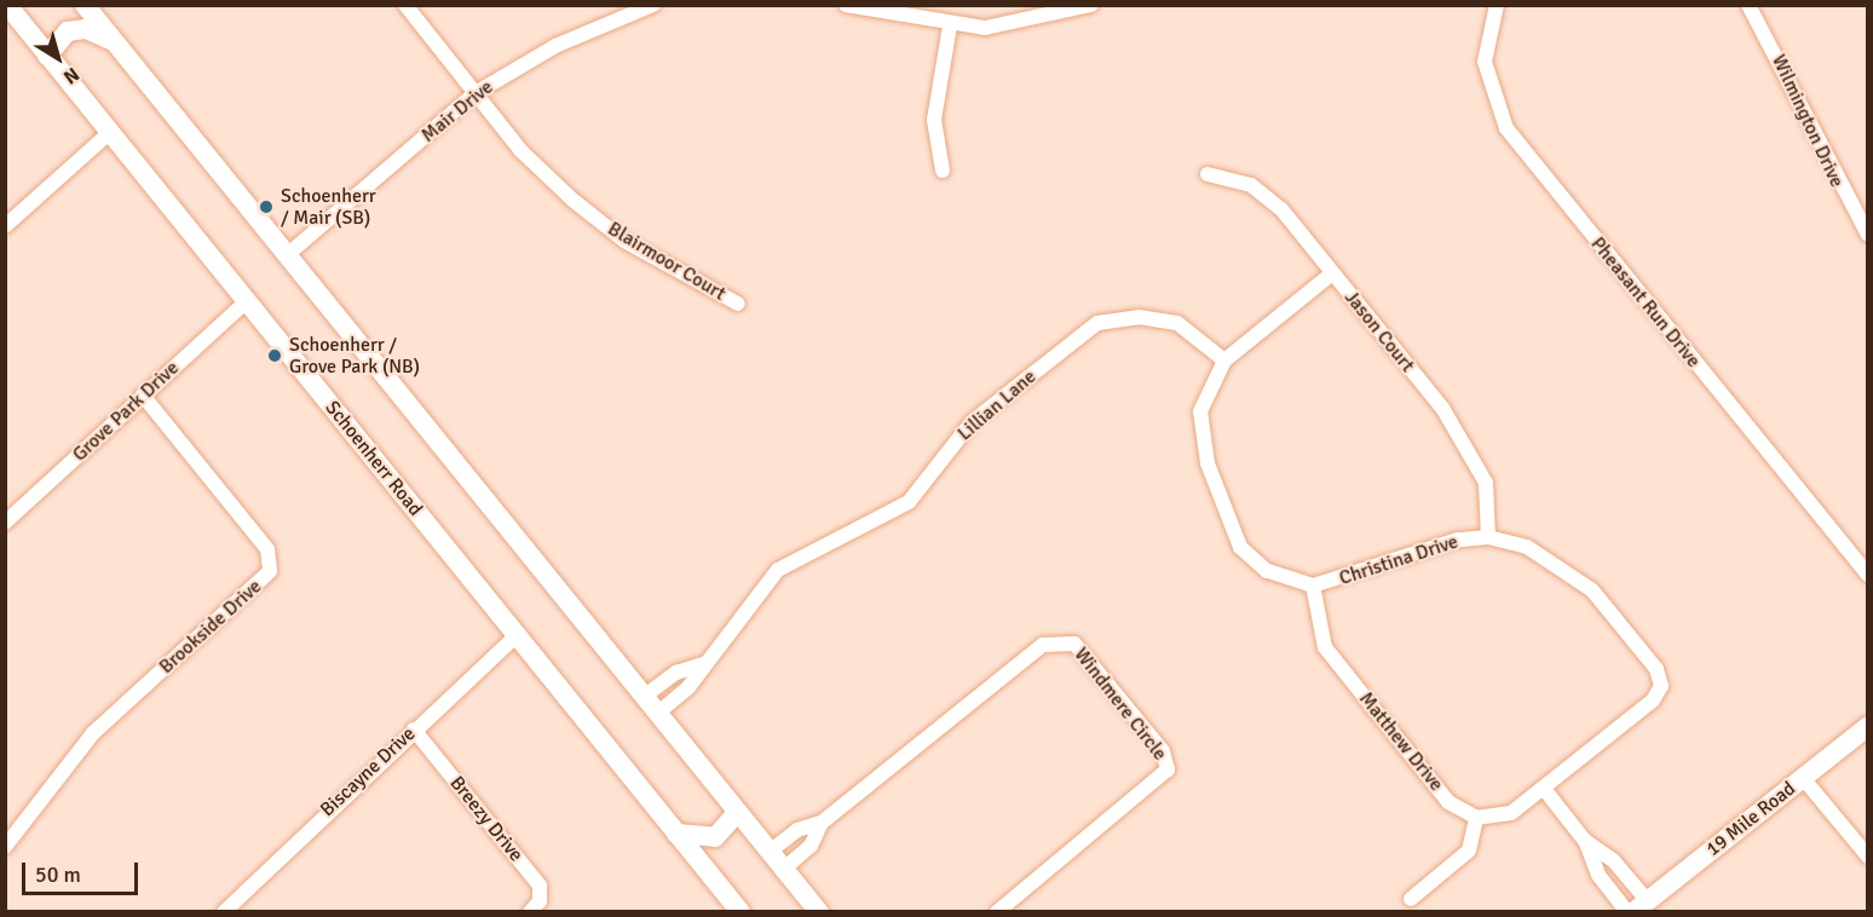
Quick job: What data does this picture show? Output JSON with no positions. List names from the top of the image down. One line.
{"streets":{"main road":["Schoenherr Road","19 Mile Road"],"street":["Mair Drive","Wilmington Drive","Blairmoor Court","Pheasant Run Drive","Jason Court","Lillian Lane","Grove Park Drive","Christina Drive","Brookside Drive","Windmere Circle","Matthew Drive","Biscayne Drive","Breezy Drive"]},"crossings":[["Mair Drive","Blairmoor Court"],["Jason Court","Christina Drive"],["Lillian Lane","Christina Drive"],["Grove Park Drive","Schoenherr Road"],["Grove Park Drive","Brookside Drive"],["Schoenherr Road","Biscayne Drive"],["Christina Drive","Matthew Drive"],["Biscayne Drive","Breezy Drive"]],"places":["Schoenherr / Mair (SB)","Schoenherr / Grove Park (NB)"],"scale_bar":"50 m","north":"bottom right"}
